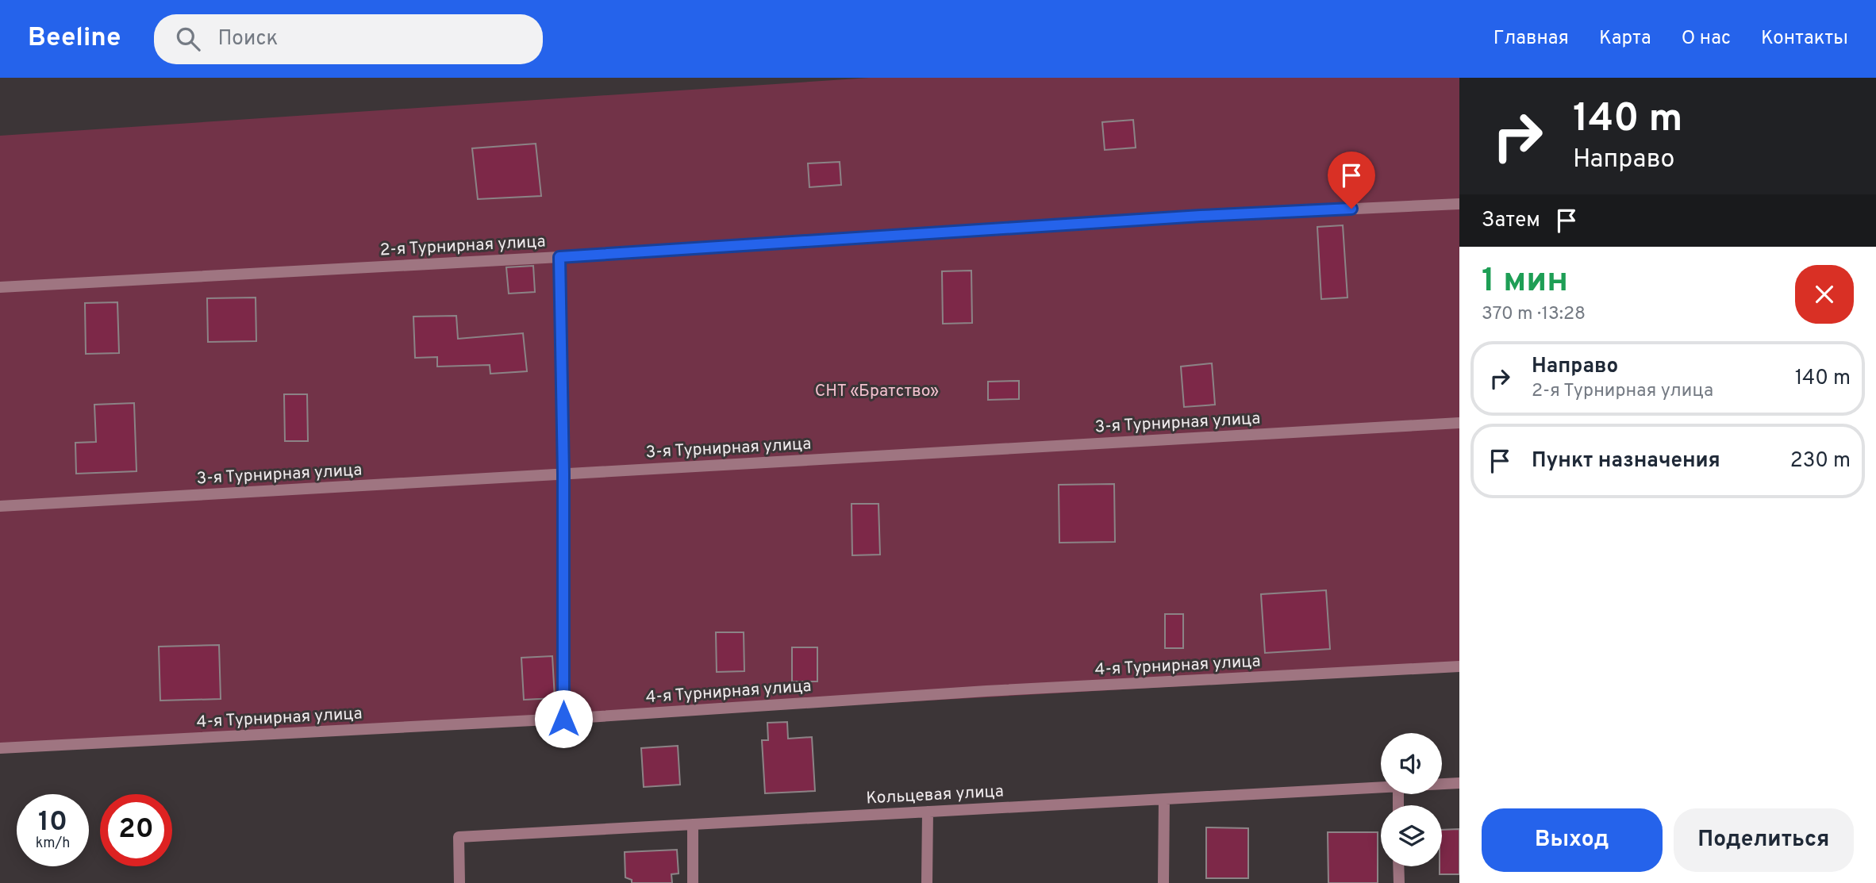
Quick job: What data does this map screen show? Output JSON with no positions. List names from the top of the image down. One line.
{"streets":{"street":["2-я Турнирная улица","3-я Турнирная улица","4-я Турнирная улица","Кольцевая улица"]},"parks":["СНТ «Братство»"],"page":{"header":"Beeline","search":"Поиск","nav":["Главная","Карта","О нас","Контакты"],"turn":["140 m","Направо"],"then":"Затем","heading":["1 мин","370 m · 13:28"],"list":[{"name":"Направо","note":"2-я Турнирная улица","value":"140 m"},{"name":"Пункт назначения","value":"230 m"}],"speed":"10 km/h","limit":"20","buttons":["Выход","Поделиться"]}}
